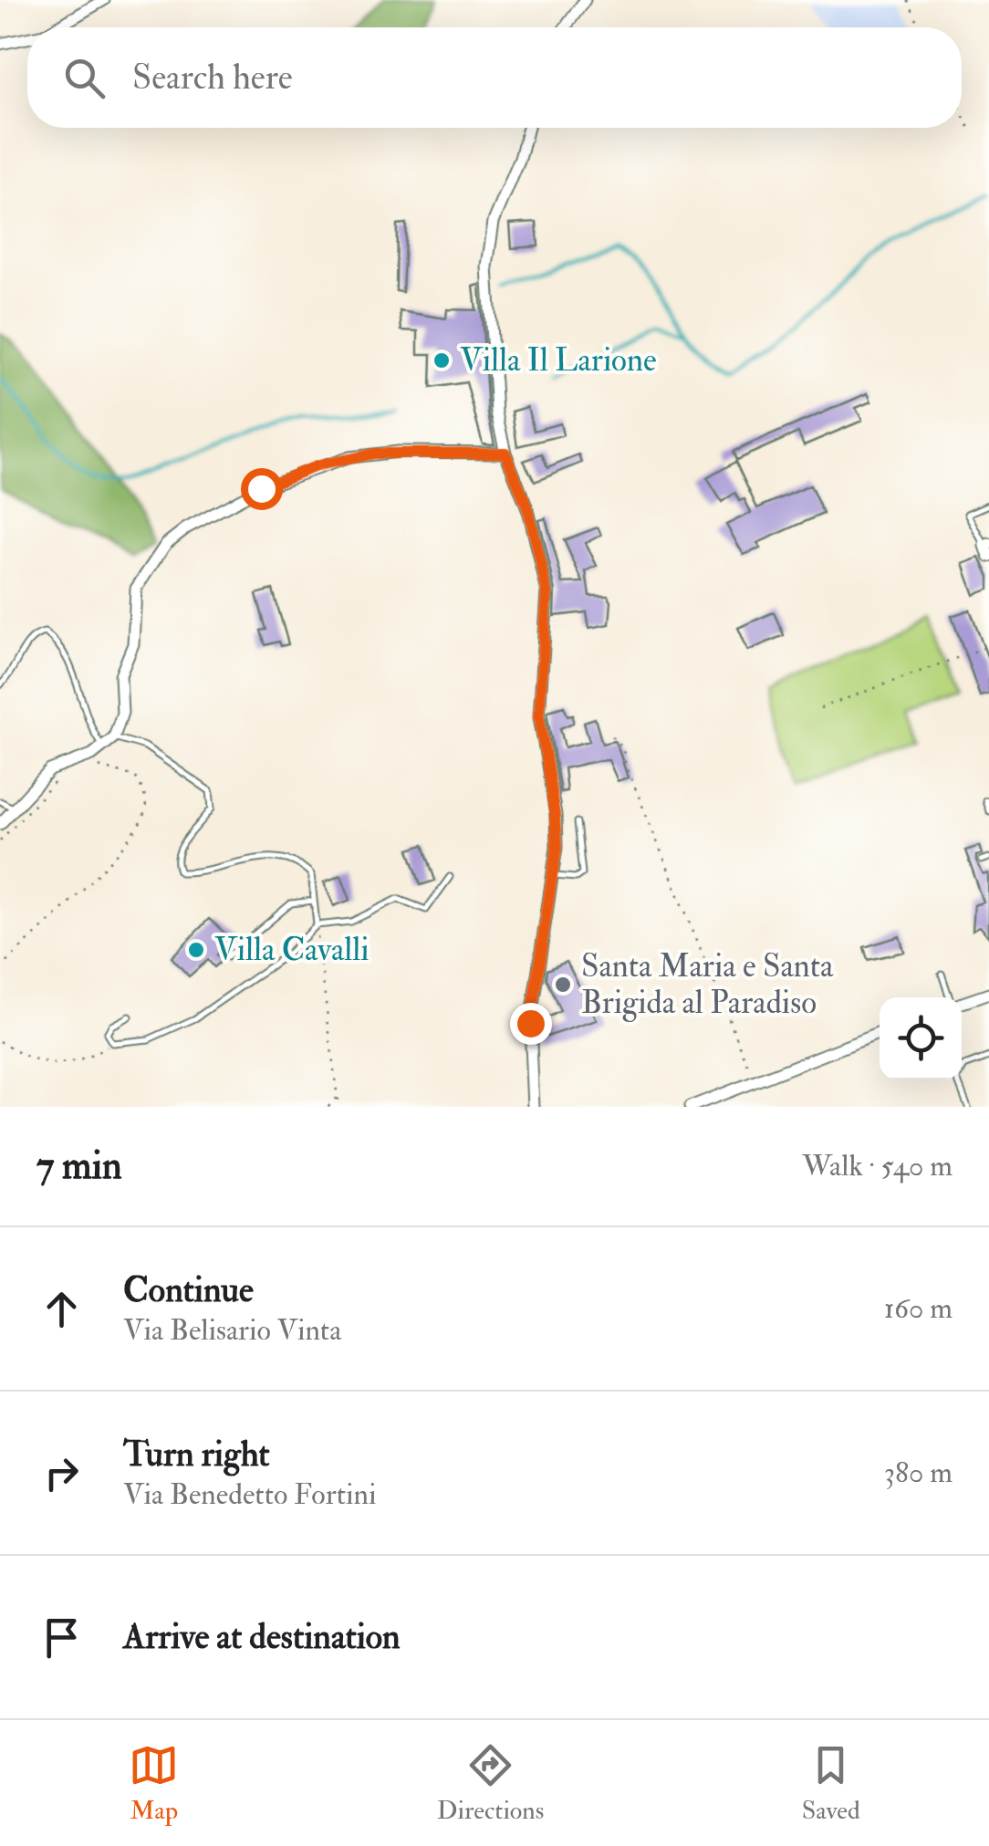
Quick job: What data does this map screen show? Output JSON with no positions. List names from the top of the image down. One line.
{"places":["Villa Il Larione","Villa Cavalli","Santa Maria e Santa Brigida al Paradiso"],"page":{"search":"Search here","heading":["7 min","Walk · 540 m"],"list":[["Continue","Via Belisario Vinta","160 m"],["Turn right","Via Benedetto Fortini","380 m"],"Arrive at destination"],"nav":["Map","Directions","Saved"]}}
